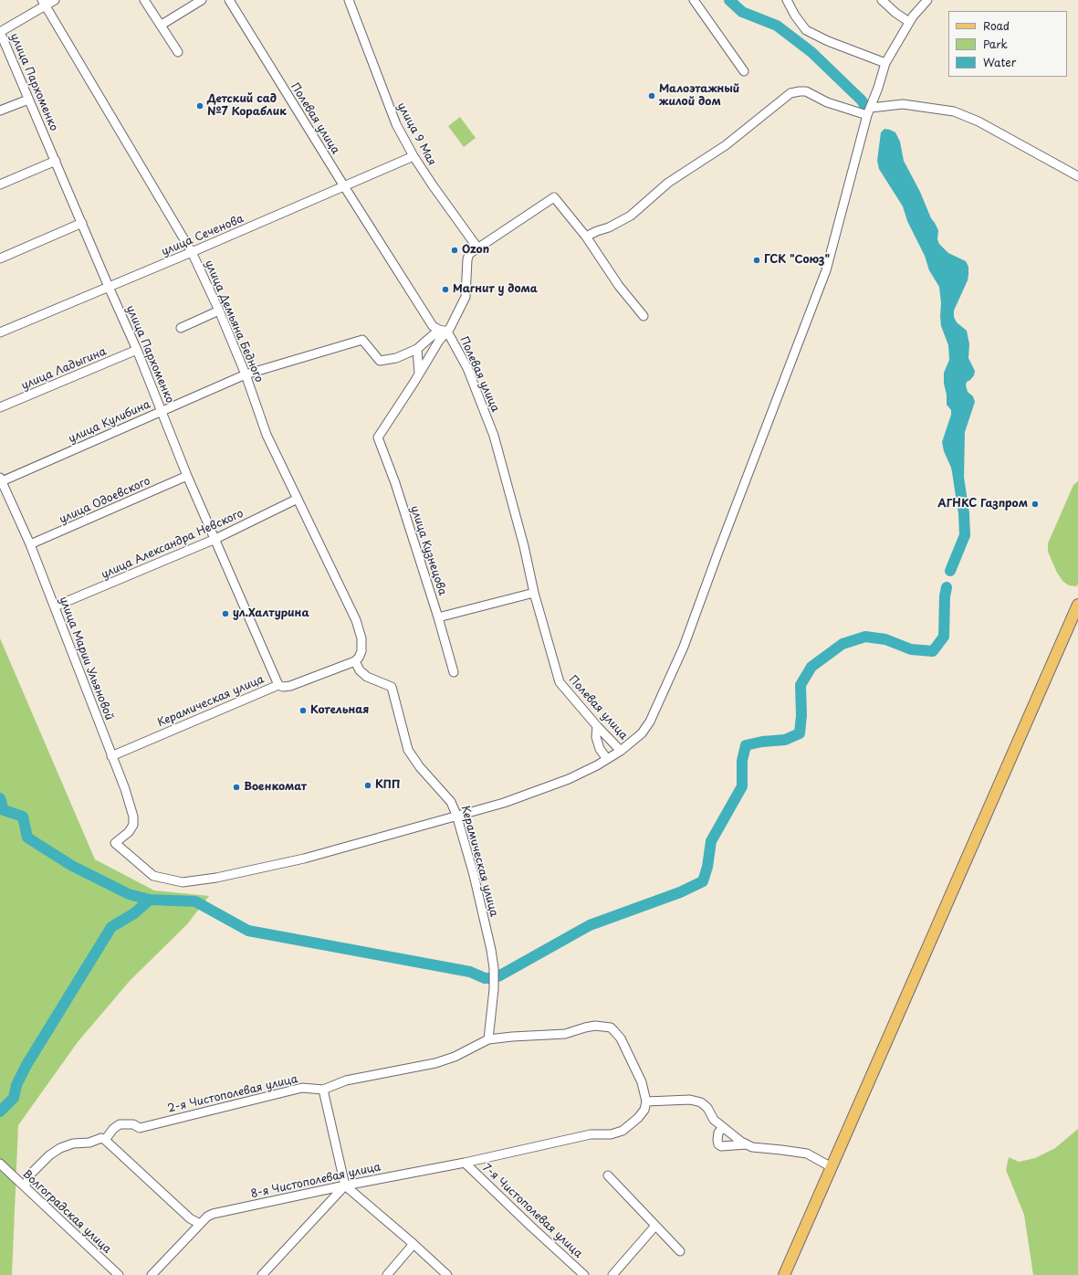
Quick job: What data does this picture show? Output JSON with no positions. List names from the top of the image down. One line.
{"streets":{"street":["улица Пархоменко","Полевая улица","улица 9 Мая","улица Сеченова","улица Демьяна Бедного","улица Ладыгина","улица Кулибина","улица Одоевского","улица Александра Невского","улица Кузнецова","улица Марии Ульяновой","Керамическая улица","2-я Чистополевая улица","8-я Чистополевая улица","7-я Чистополевая улица","Волгоградская улица"]},"crossings":[["улица Пархоменко","улица Сеченова"],["улица Пархоменко","улица Ладыгина"],["улица Пархоменко","улица Кулибина"],["улица Пархоменко","улица Одоевского"],["улица Пархоменко","улица Александра Невского"],["улица Пархоменко","Керамическая улица"],["Полевая улица","улица Сеченова"],["улица 9 Мая","улица Сеченова"],["улица Сеченова","улица Демьяна Бедного"],["улица Демьяна Бедного","улица Кулибина"],["улица Демьяна Бедного","улица Александра Невского"],["улица Демьяна Бедного","Керамическая улица"],["улица Кулибина","улица Марии Ульяновой"],["улица Одоевского","улица Марии Ульяновой"],["улица Александра Невского","улица Марии Ульяновой"],["улица Марии Ульяновой","Керамическая улица"],["Керамическая улица","2-я Чистополевая улица"],["2-я Чистополевая улица","8-я Чистополевая улица"],["8-я Чистополевая улица","7-я Чистополевая улица"]],"places":["Малоэтажный жилой дом","Детский сад №7 Кораблик","Ozon","ГСК \"Союз\"","Магнит у дома","АГНКС Газпром","ул.Халтурина","Котельная","КПП","Военкомат"],"legend":["Road","Park","Water"]}
